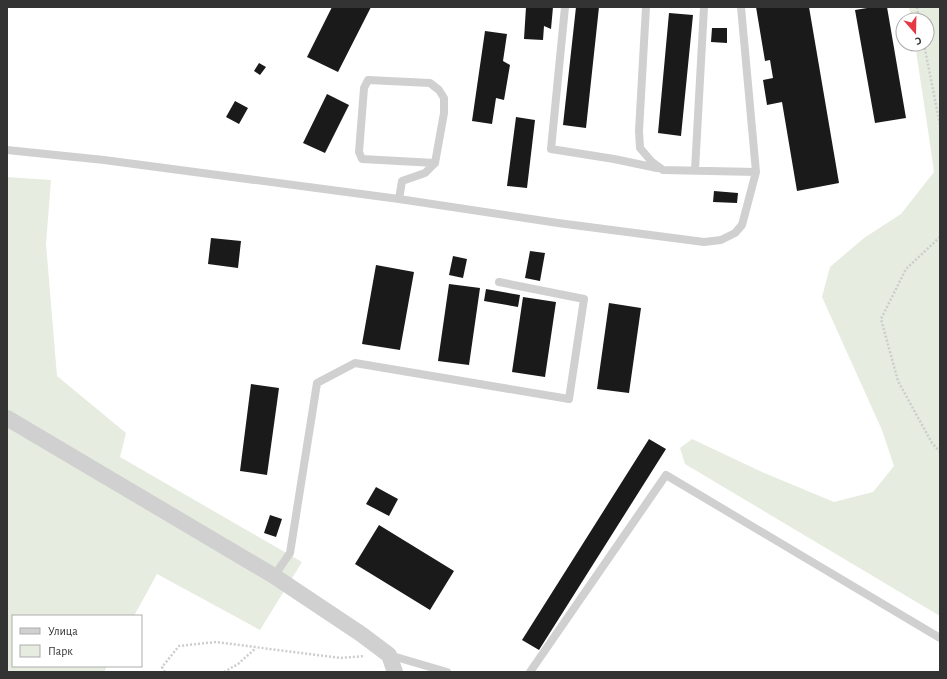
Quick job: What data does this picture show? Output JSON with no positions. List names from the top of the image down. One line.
{"legend":["Улица","Парк"],"north":"bottom"}
